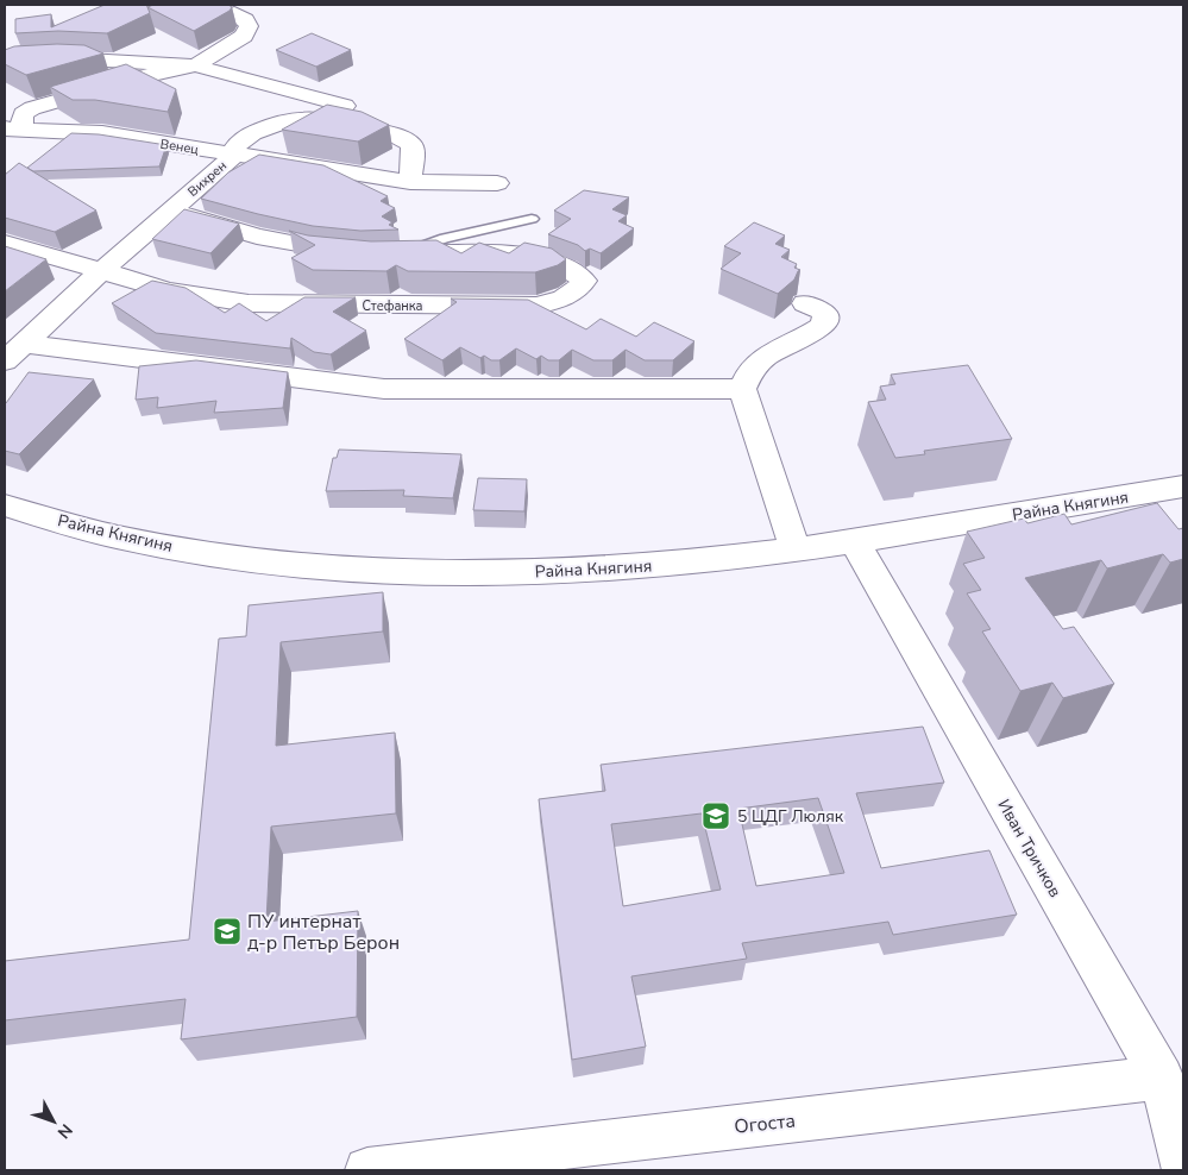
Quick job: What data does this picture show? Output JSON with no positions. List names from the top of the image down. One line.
{"streets":{"street":["Венец","Вихрен","Стефанка","Райна Княгиня","Иван Тричков","Огоста"]},"crossings":[["Венец","Вихрен"],["Вихрен","Стефанка"],["Райна Княгиня","Иван Тричков"],["Иван Тричков","Огоста"]],"places":{"school or university":["5 ЦДГ Люляк","ПУ интернат д-р Петър Берон"]},"north":"bottom right"}
